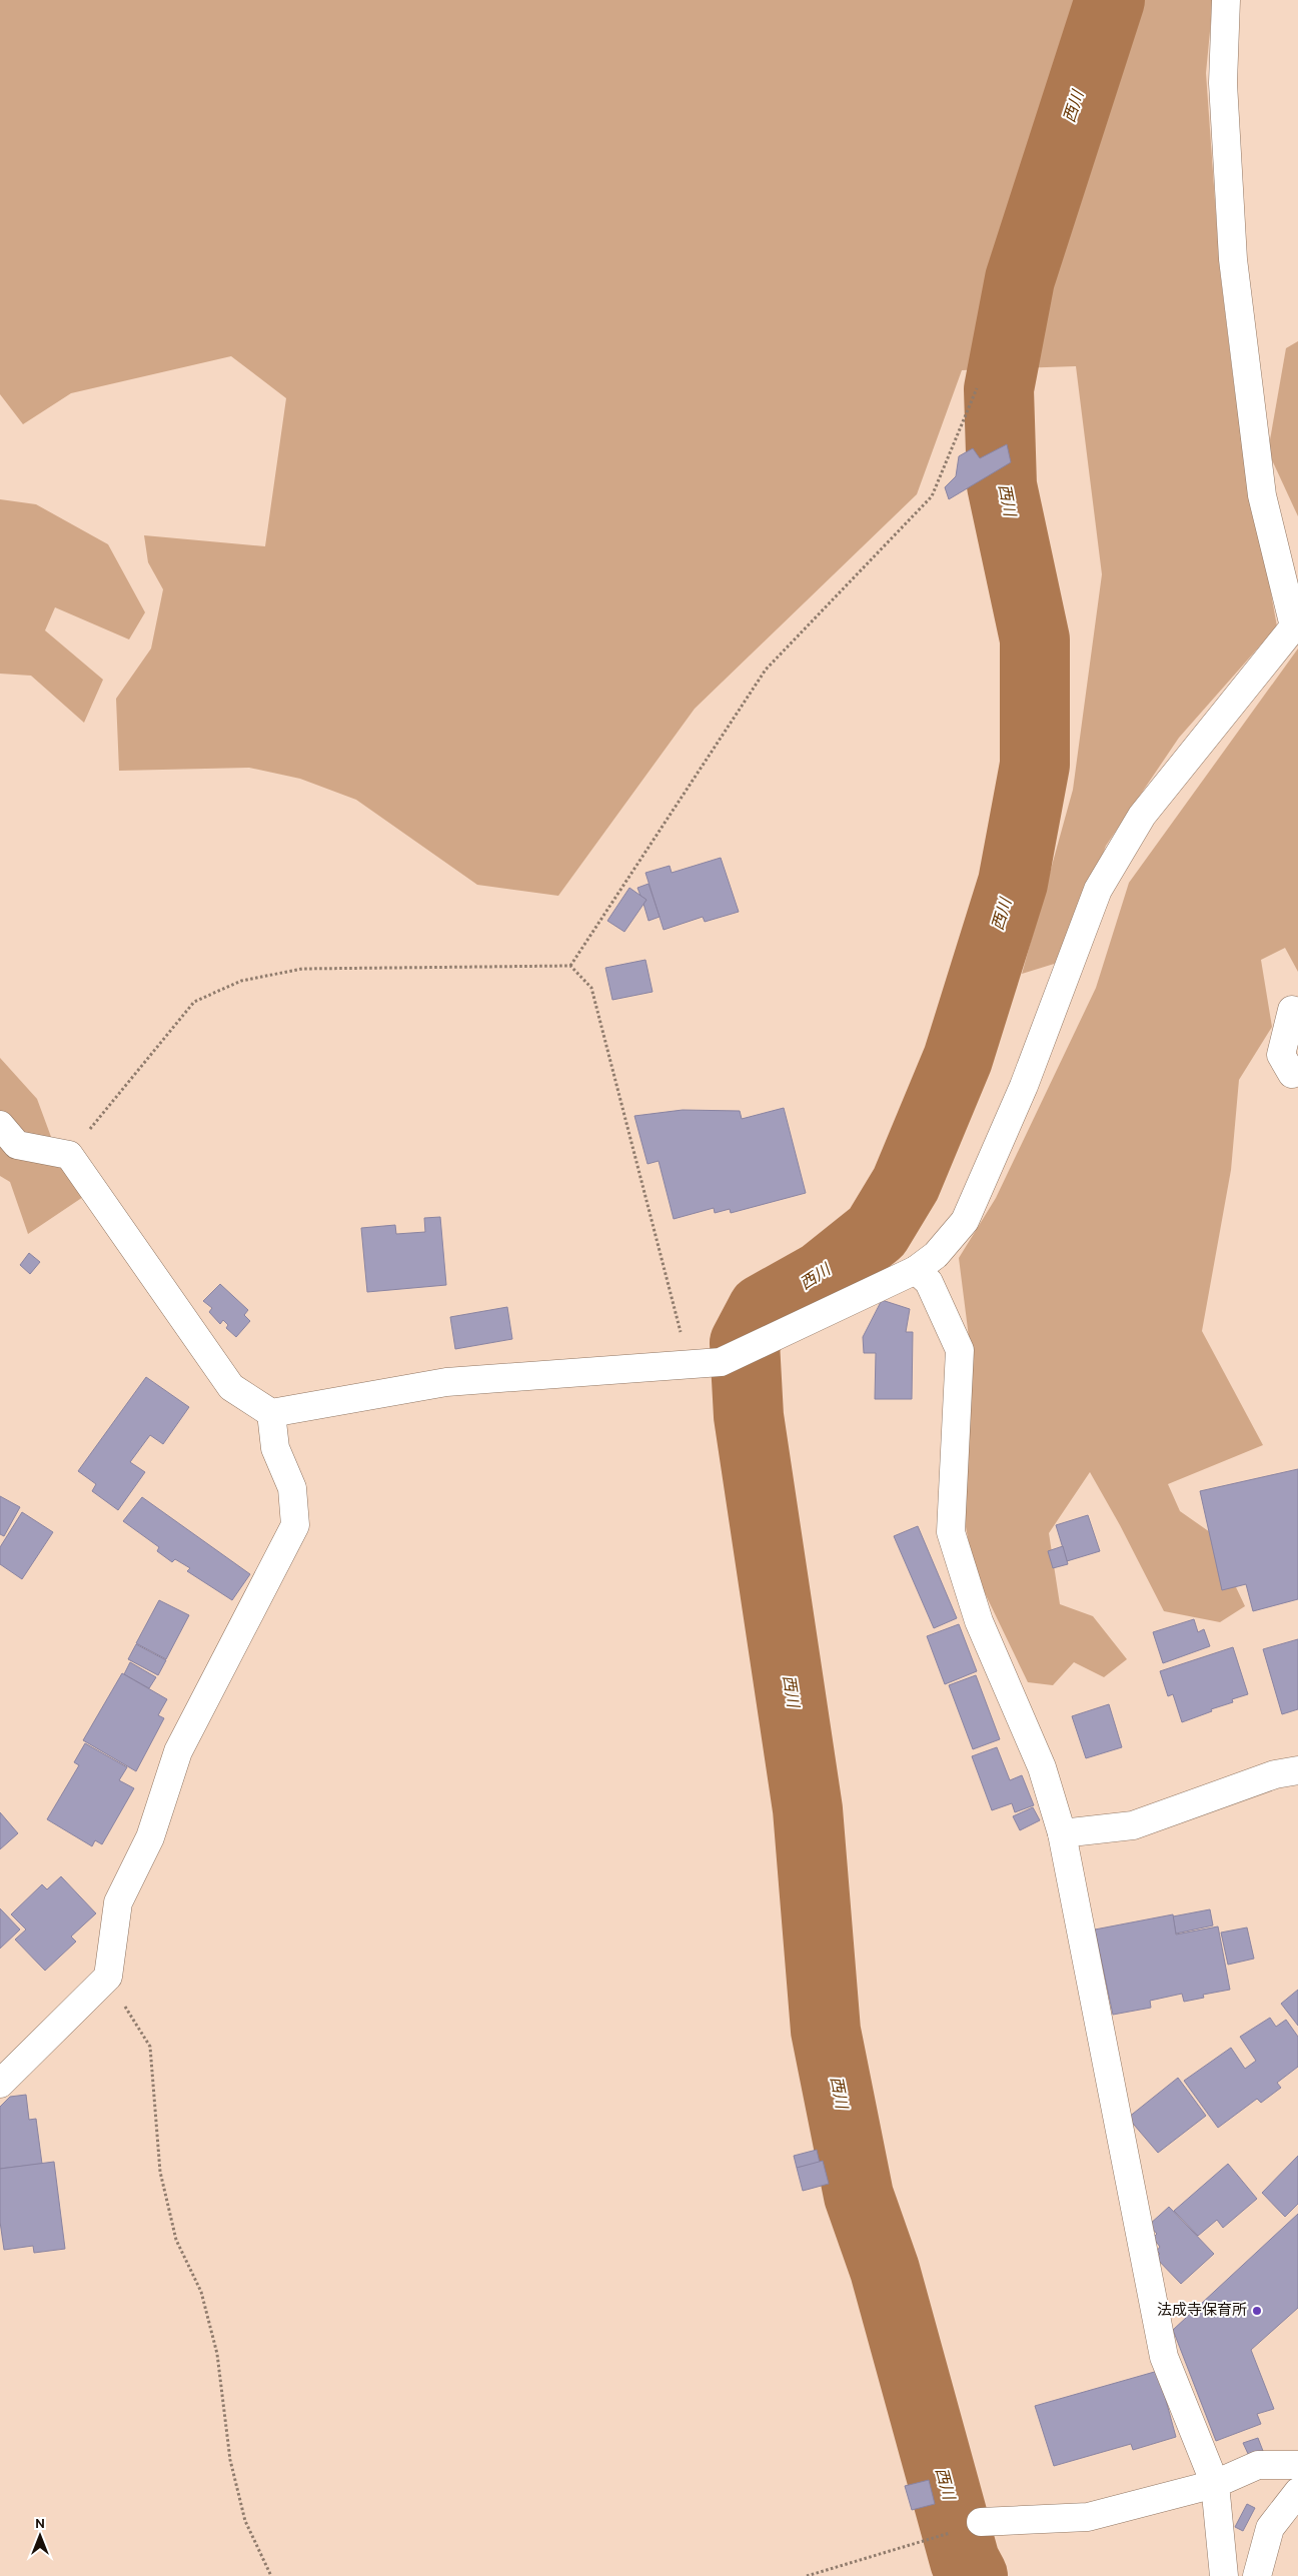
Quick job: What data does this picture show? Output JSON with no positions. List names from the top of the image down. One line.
{"water":["西川"],"places":["法成寺保育所"],"north":"top"}
